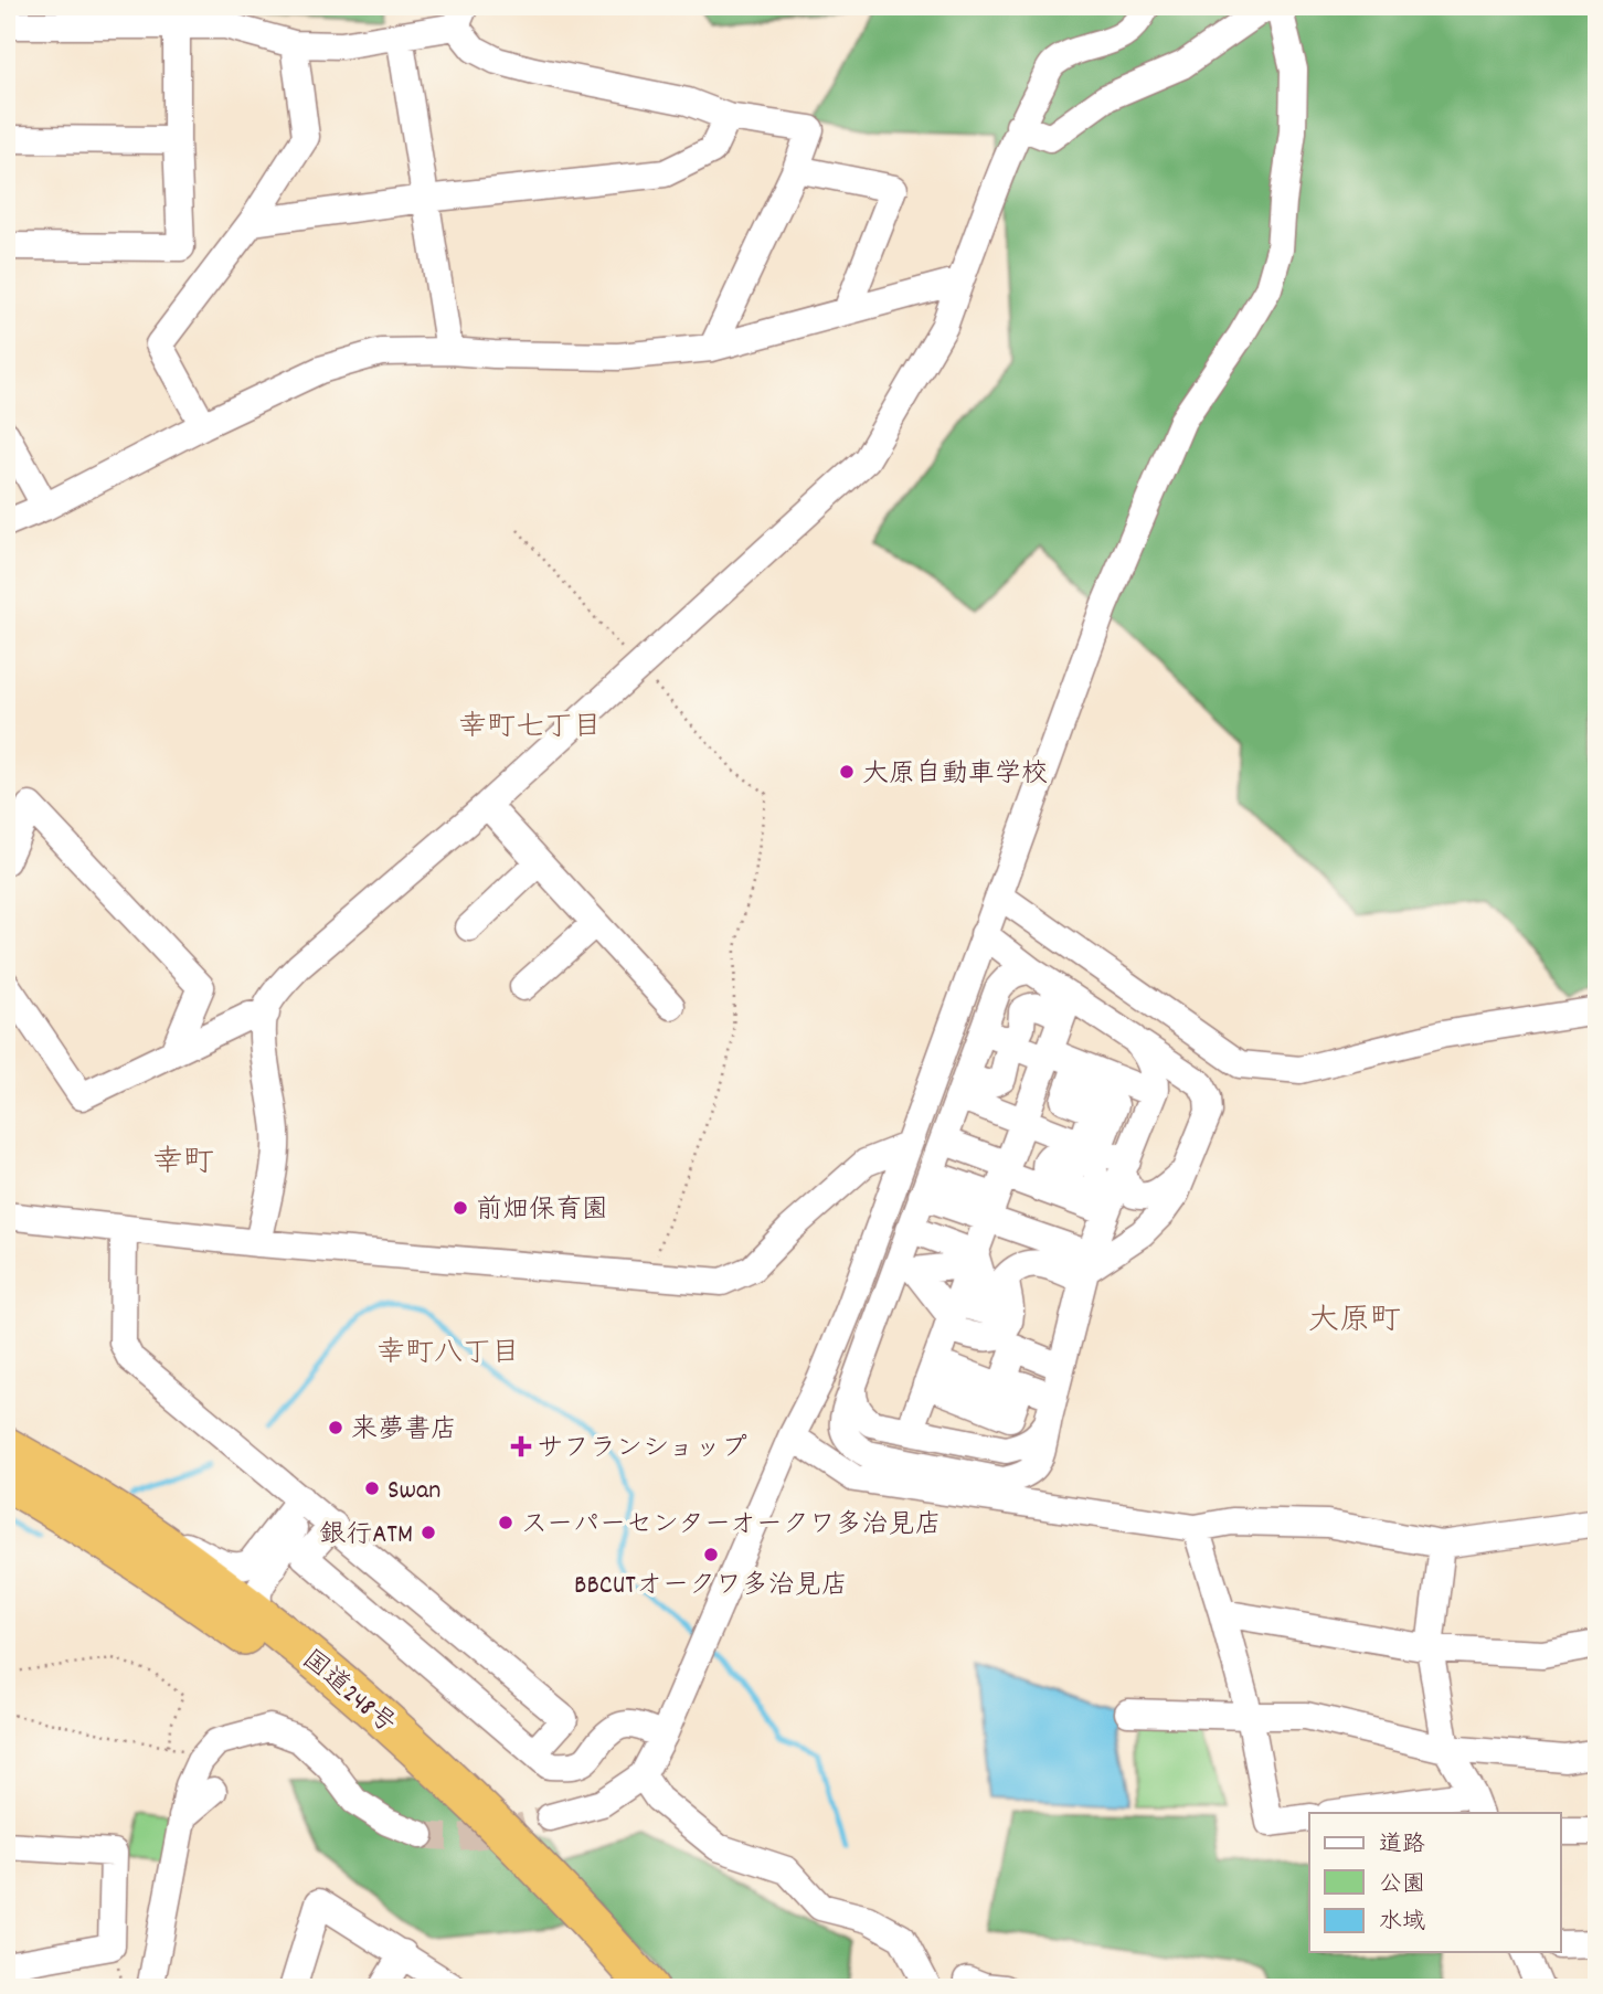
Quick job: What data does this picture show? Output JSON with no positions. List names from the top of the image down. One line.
{"streets":{"highway":["国道248号"]},"districts":["幸町七丁目","幸町","大原町","幸町八丁目"],"places":{"other":["大原自動車学校","前畑保育園","来夢書店","Swan","スーパーセンターオークワ多治見店","銀行ATM","BBCUTオークワ多治見店"],"health":["サフランショップ"]},"legend":["道路","公園","水域"]}
